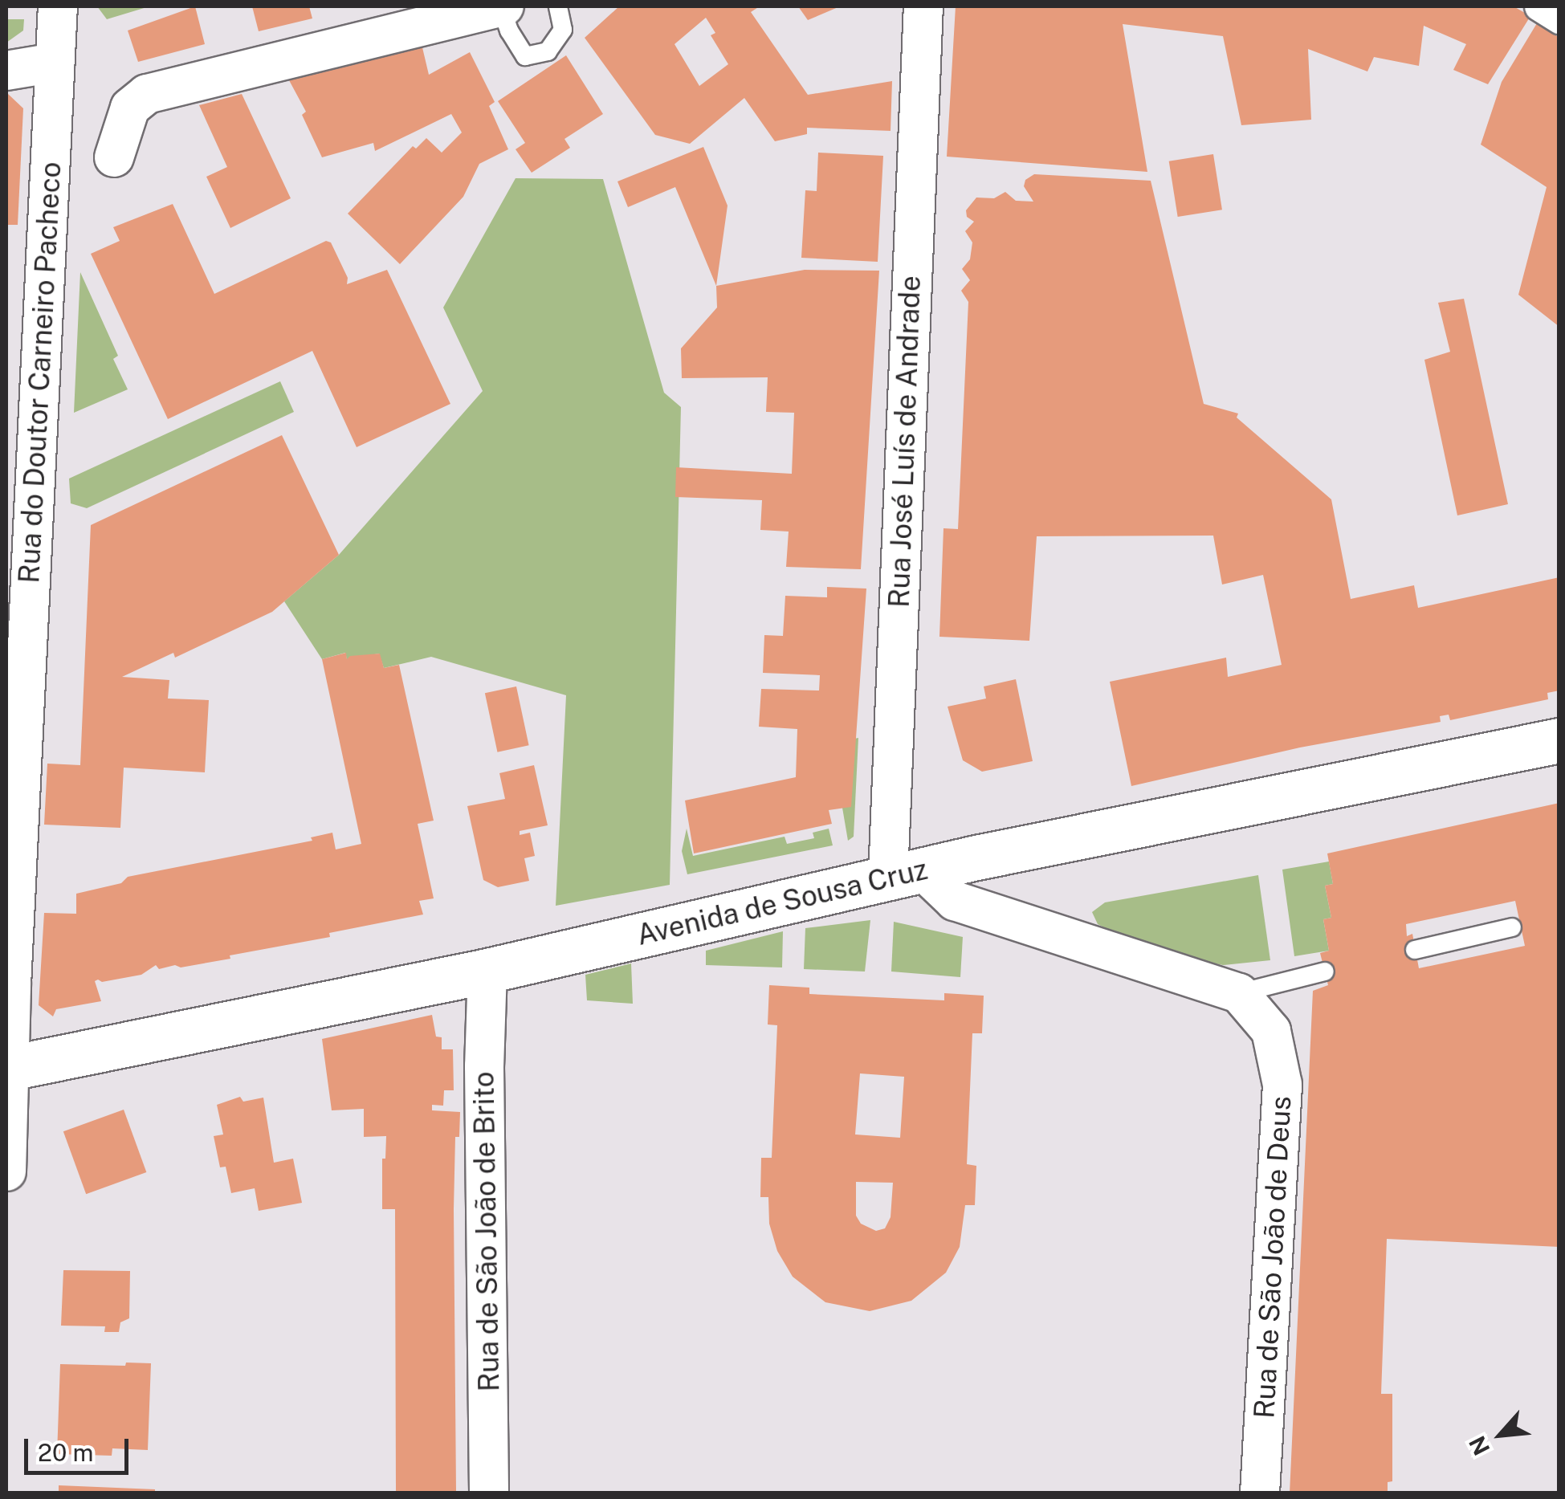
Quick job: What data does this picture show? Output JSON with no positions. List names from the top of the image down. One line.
{"streets":{"main road":["Avenida de Sousa Cruz"],"street":["Rua do Doutor Carneiro Pacheco","Rua José Luís de Andrade","Rua de São João de Brito","Rua de São João de Deus"]},"crossings":[["Rua do Doutor Carneiro Pacheco","Avenida de Sousa Cruz"],["Rua José Luís de Andrade","Avenida de Sousa Cruz"],["Avenida de Sousa Cruz","Rua de São João de Brito"]],"scale_bar":"20 m","north":"bottom left"}
